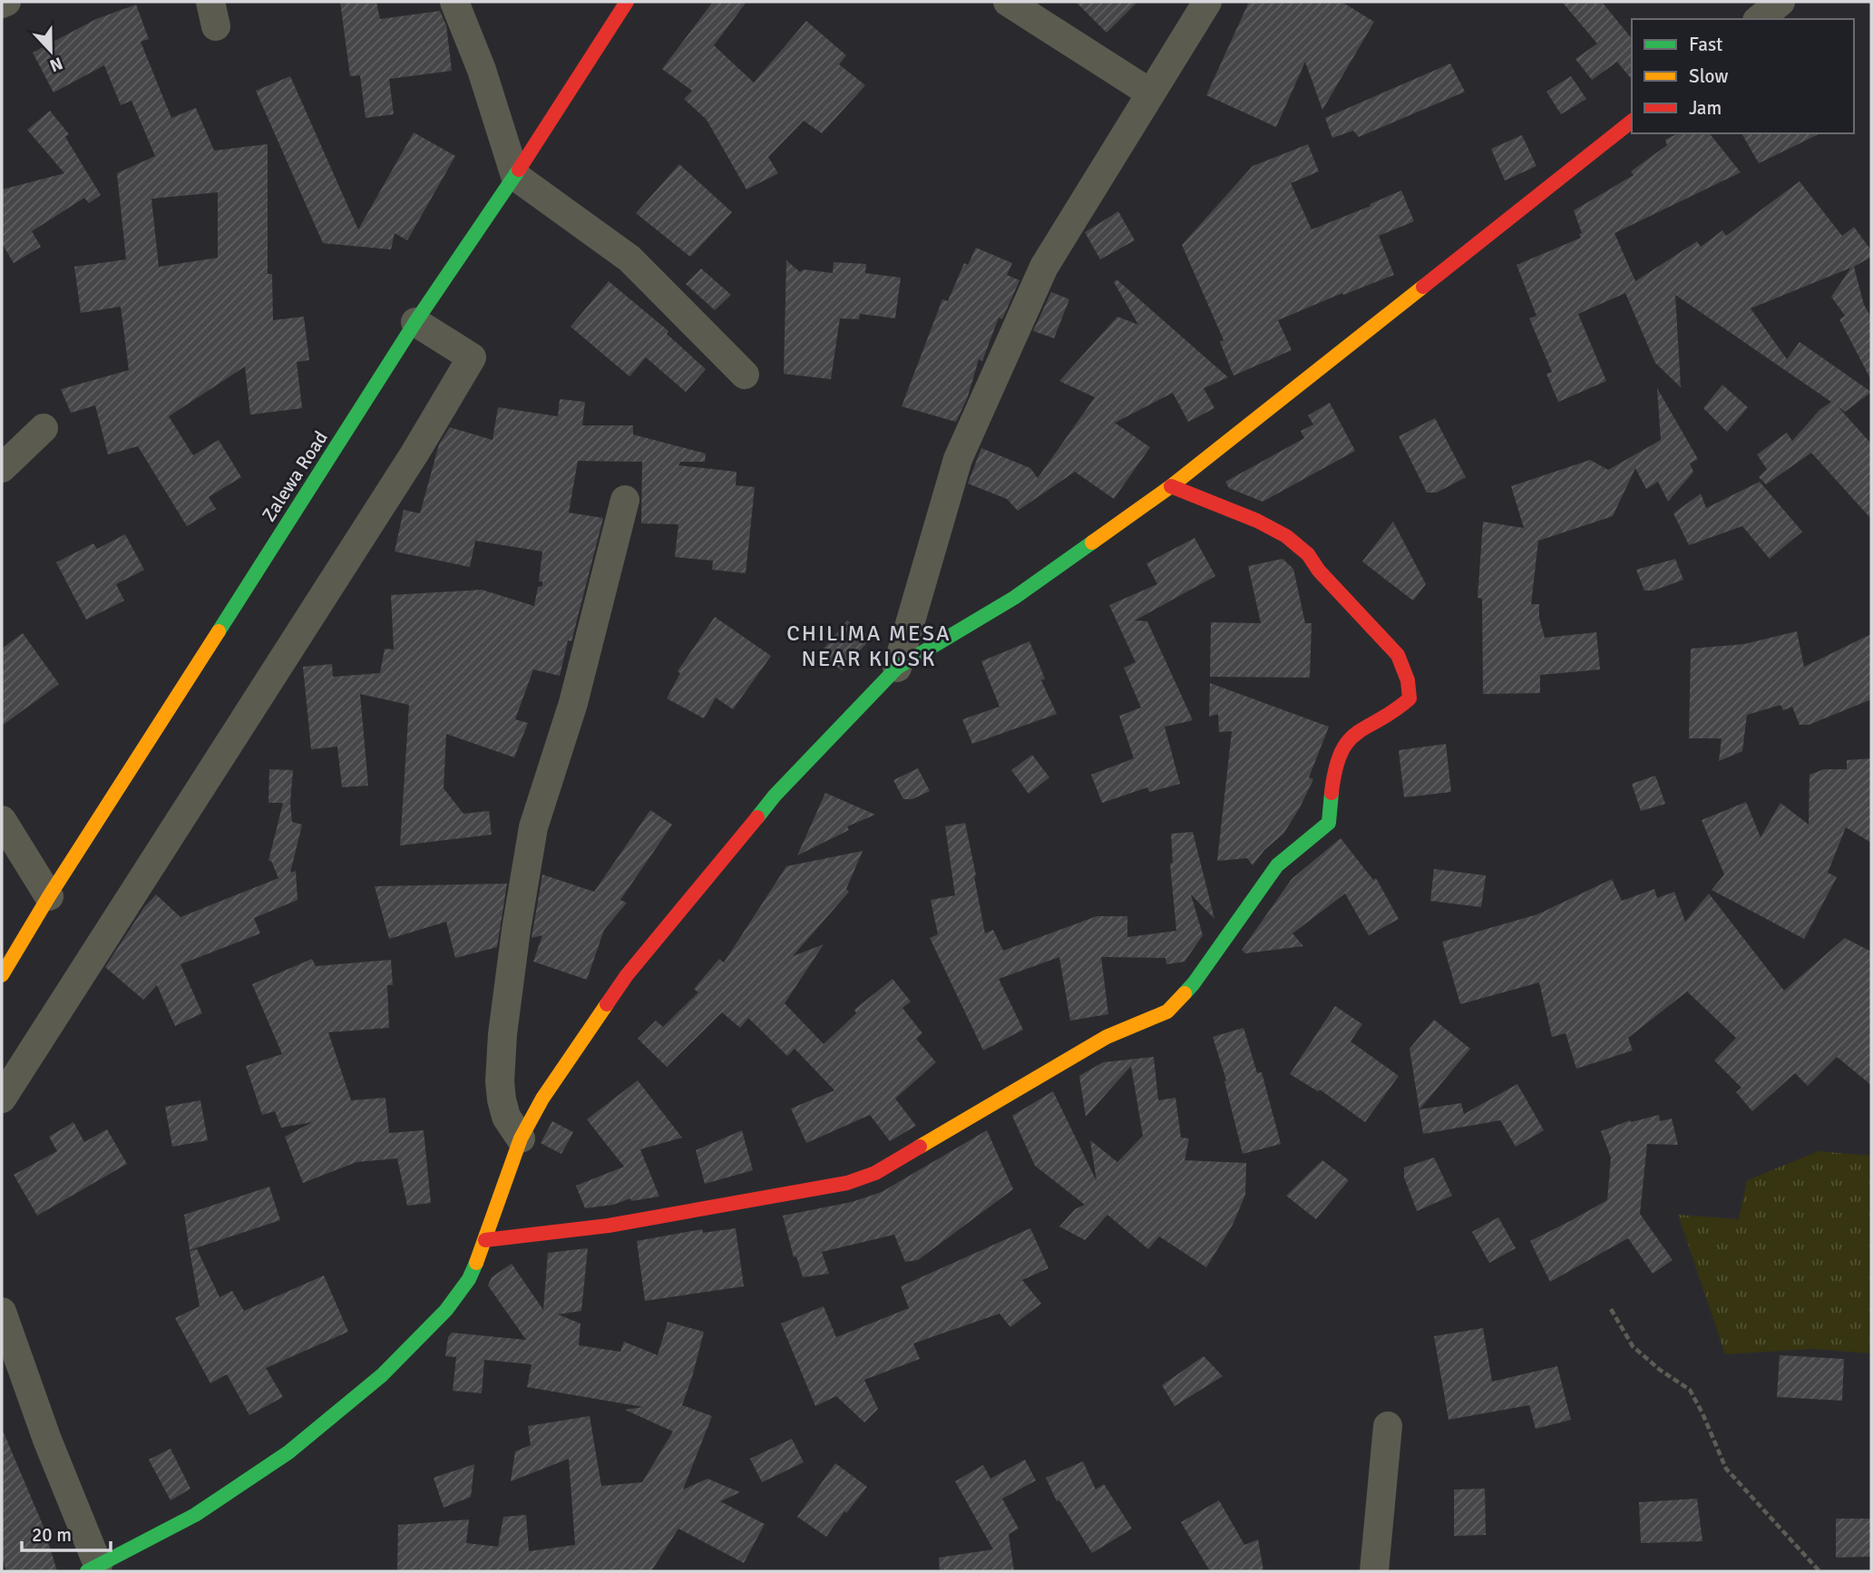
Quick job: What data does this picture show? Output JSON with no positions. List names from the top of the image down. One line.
{"streets":{"main road":["Zalewa Road"]},"districts":["CHILIMA MESA NEAR KIOSK"],"legend":["Fast","Slow","Jam"],"scale_bar":"20 m","north":"bottom"}
